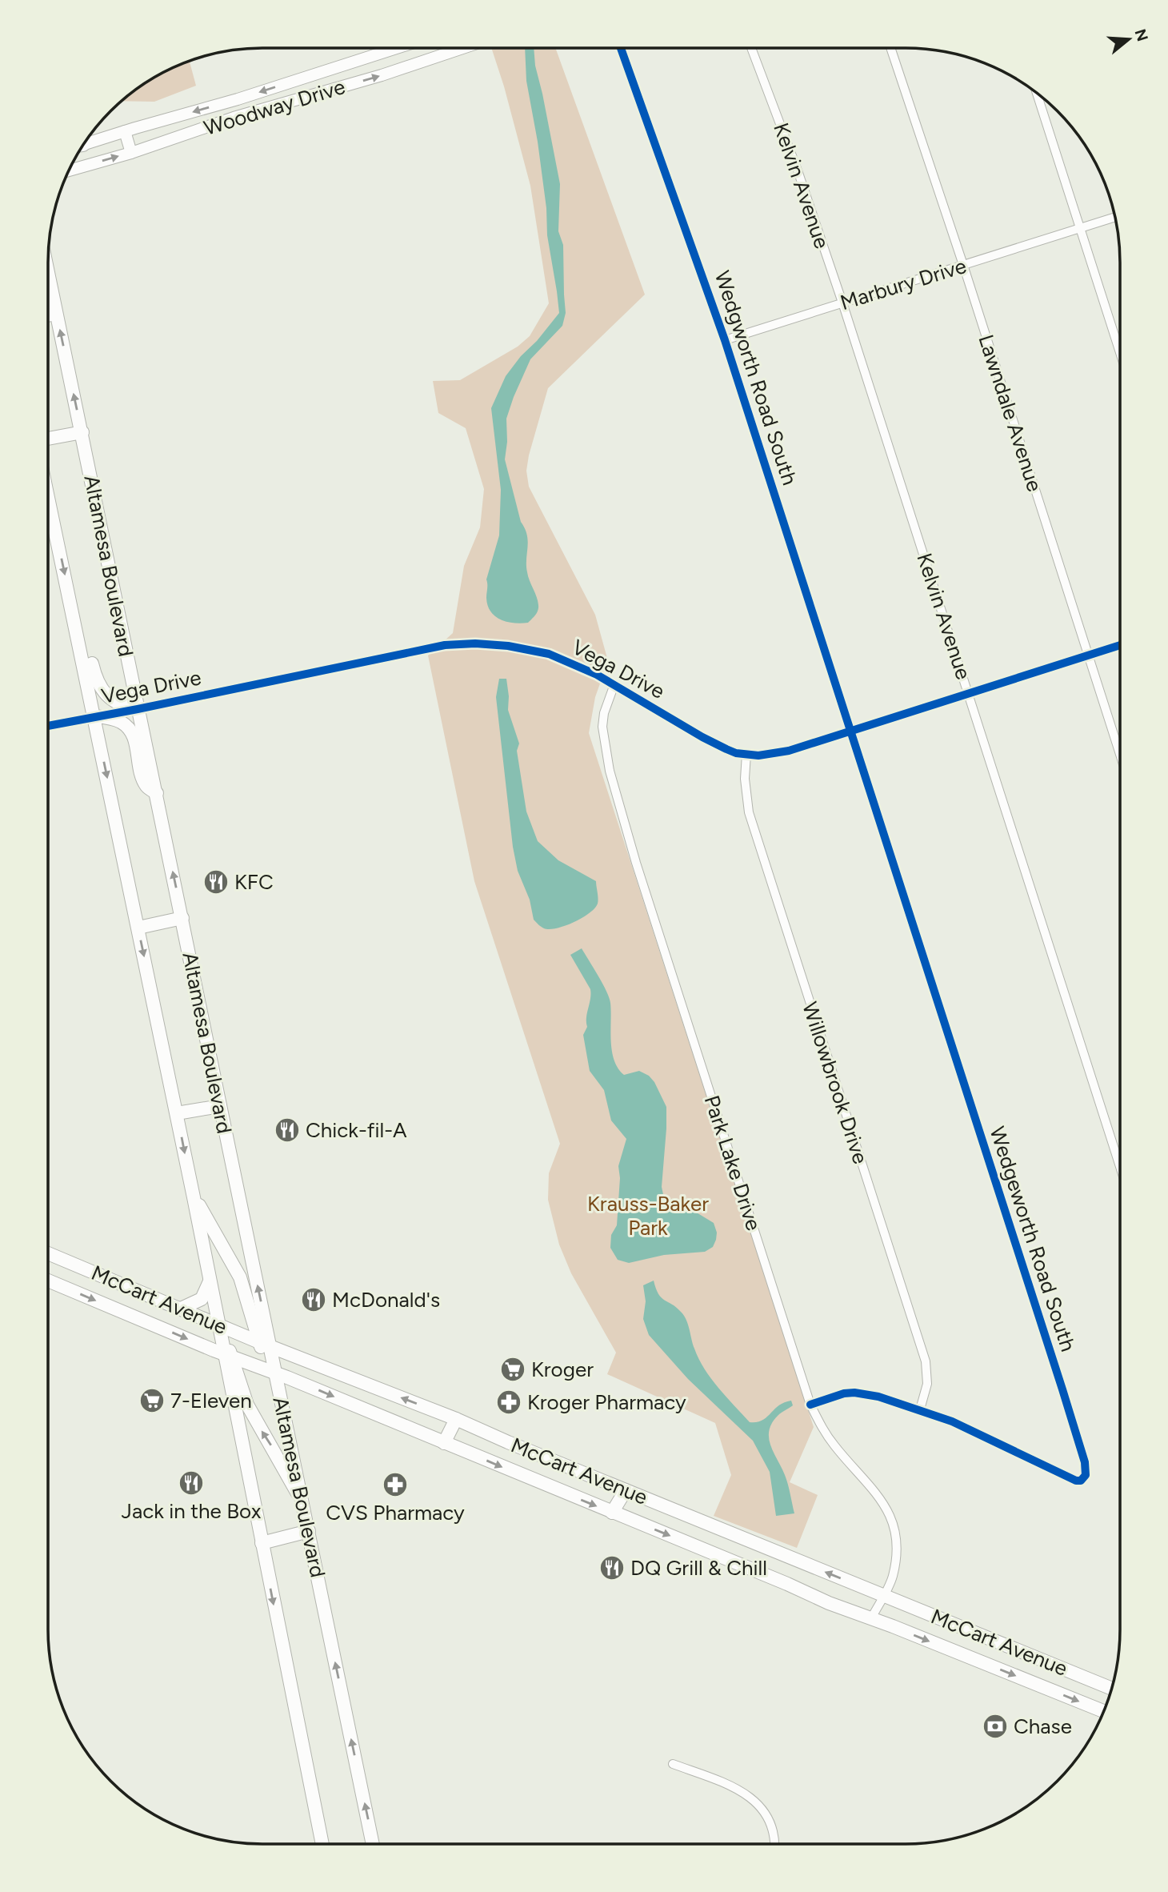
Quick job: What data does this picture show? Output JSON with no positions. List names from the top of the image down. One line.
{"streets":{"main road":["Altamesa Boulevard","McCart Avenue"],"street":["Woodway Drive","Kelvin Avenue","Marbury Drive","Wedgworth Road South","Lawndale Avenue","Vega Drive","Willowbrook Drive","Park Lake Drive","Wedgeworth Road South"]},"crossings":[["Kelvin Avenue","Marbury Drive"],["Kelvin Avenue","Vega Drive"],["Marbury Drive","Wedgworth Road South"],["Marbury Drive","Lawndale Avenue"],["Wedgworth Road South","Vega Drive"],["Wedgworth Road South","Wedgeworth Road South"],["Lawndale Avenue","Vega Drive"],["Altamesa Boulevard","Vega Drive"],["Altamesa Boulevard","McCart Avenue"],["Vega Drive","Willowbrook Drive"],["Vega Drive","Park Lake Drive"],["Vega Drive","Wedgeworth Road South"],["Willowbrook Drive","Wedgeworth Road South"],["Park Lake Drive","Wedgeworth Road South"],["Park Lake Drive","McCart Avenue"]],"parks":["Krauss-Baker Park"],"places":{"restaurant":["KFC","Chick-fil-A","McDonald's","Jack in the Box","DQ Grill & Chill"],"supermarket":["Kroger","7-Eleven"],"pharmacy":["Kroger Pharmacy","CVS Pharmacy"],"bank":["Chase"]},"north":"right"}
